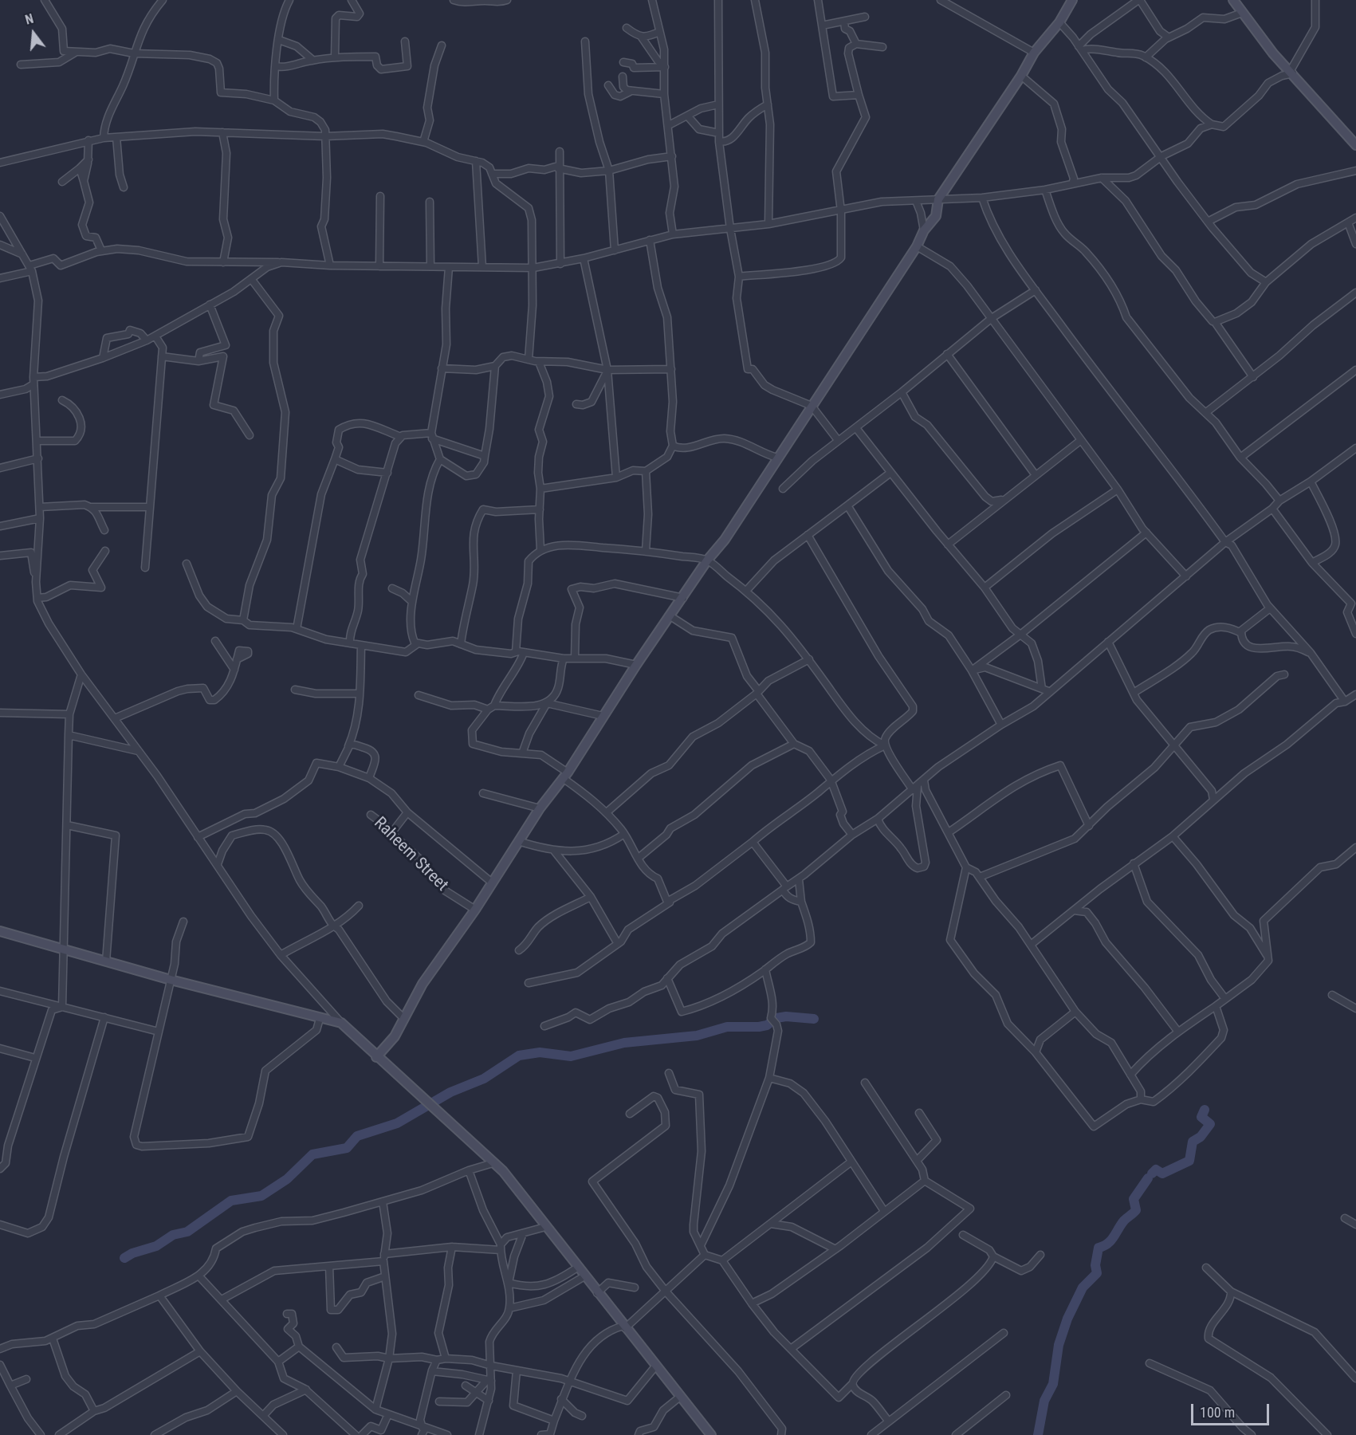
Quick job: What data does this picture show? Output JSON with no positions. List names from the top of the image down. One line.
{"streets":{"street":["Raheem Street"]},"scale_bar":"100 m","north":"top"}
